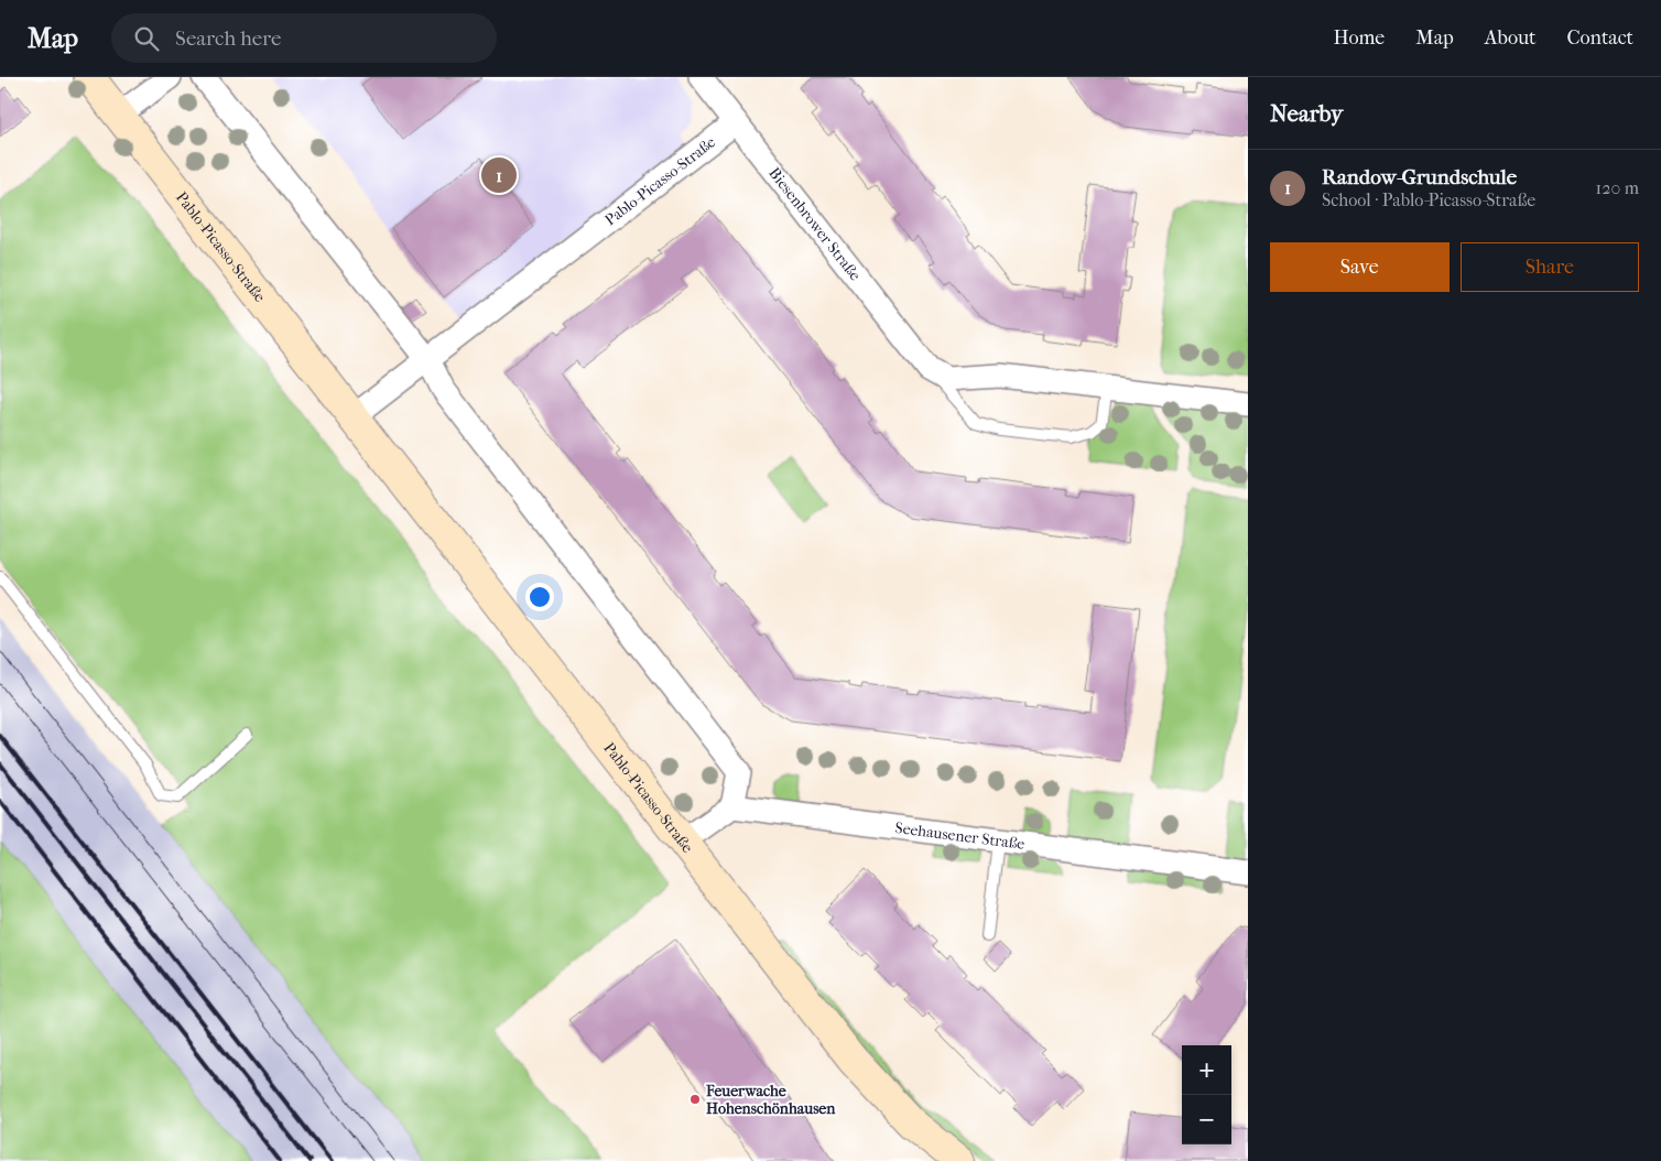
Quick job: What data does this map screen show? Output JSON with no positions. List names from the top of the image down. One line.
{"streets":{"main road":["Pablo-Picasso-Straße"],"street":["Biesenbrower Straße","Seehausener Straße"]},"crossings":[["Pablo-Picasso-Straße","Biesenbrower Straße"]],"places":["Feuerwache Hohenschönhausen"],"page":{"header":"Map","search":"Search here","nav":["Home","Map","About","Contact"],"heading":"Nearby","list":[{"mark":"1","name":"Randow-Grundschule","note":"School · Pablo-Picasso-Straße","value":"120 m"}],"pins":"1","buttons":["Save","Share"],"map_buttons":["+","−"]}}
